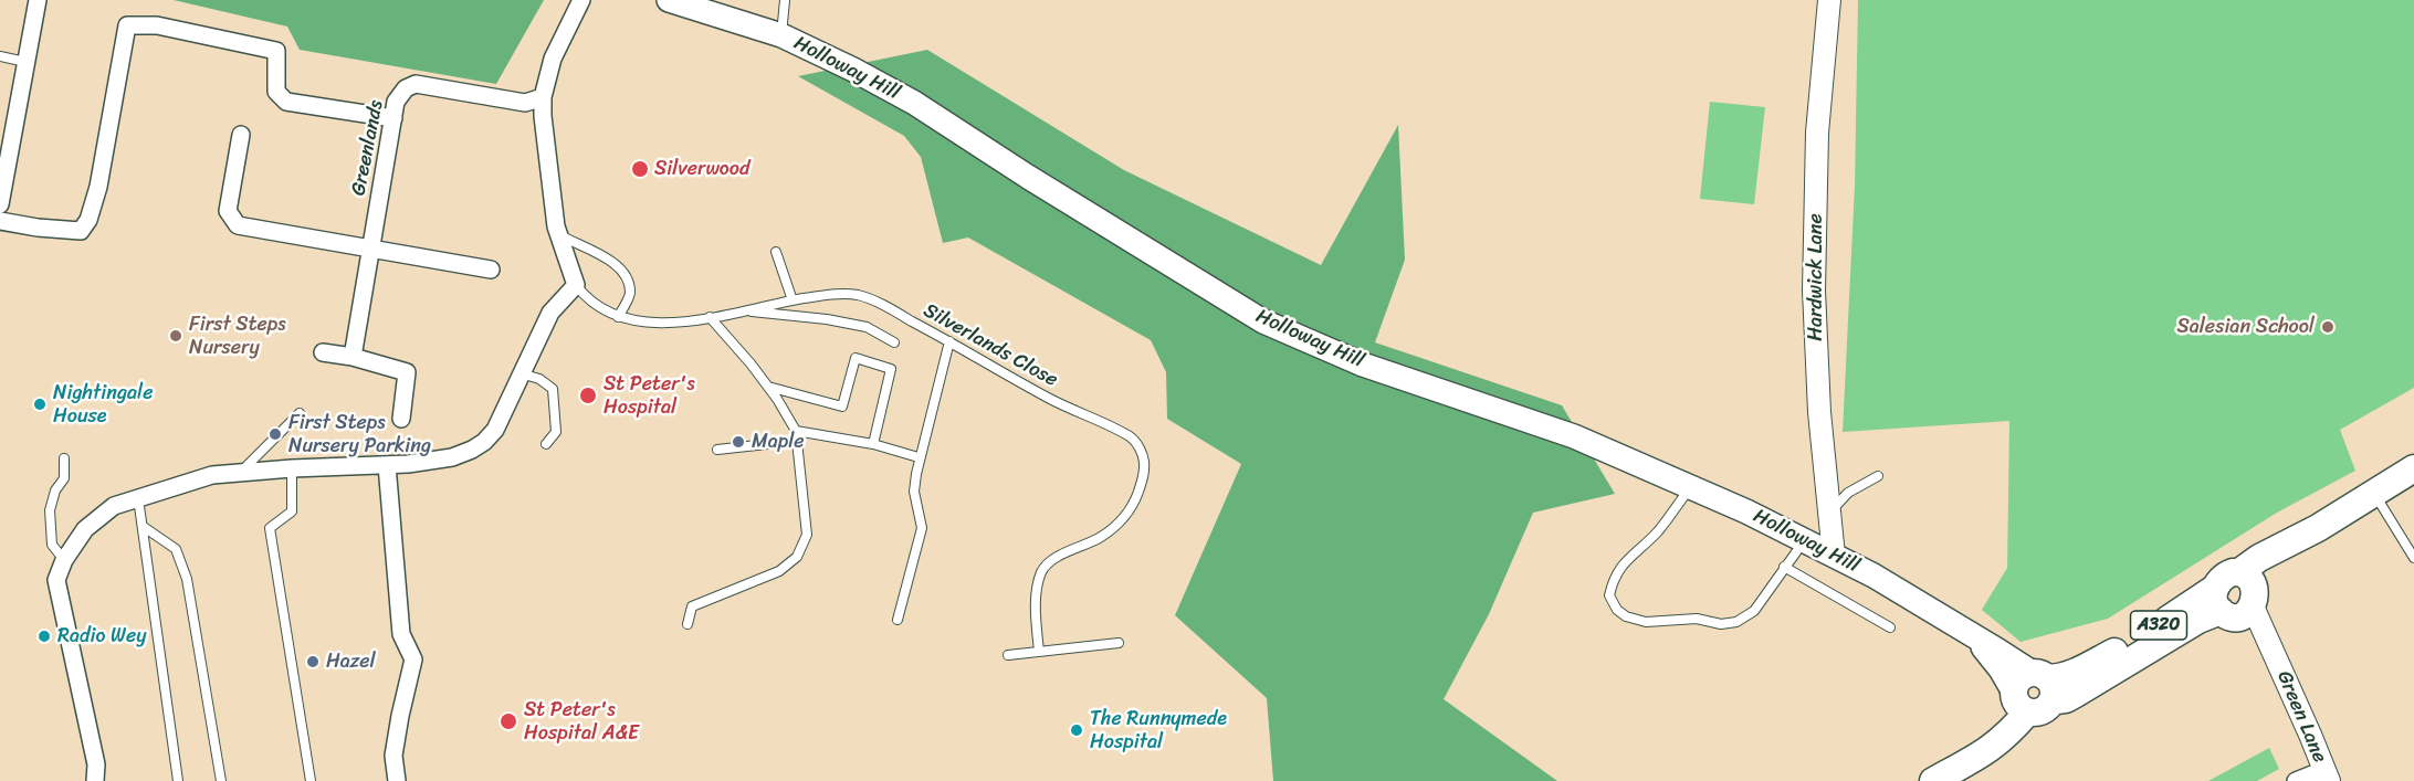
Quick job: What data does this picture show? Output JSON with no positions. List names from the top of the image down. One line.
{"streets":{"main road":["Holloway Hill","A320"],"street":["Greenlands","Hardwick Lane","Green Lane"],"lane":["Silverlands Close"]},"crossings":[["Holloway Hill","Hardwick Lane"],["Holloway Hill","A320"],["A320","Green Lane"]],"places":["Silverwood","Salesian School","First Steps Nursery","St Peter's Hospital","Nightingale House","First Steps Nursery Parking","Maple","Radio Wey","Hazel","St Peter's Hospital A&E","The Runnymede Hospital"]}
